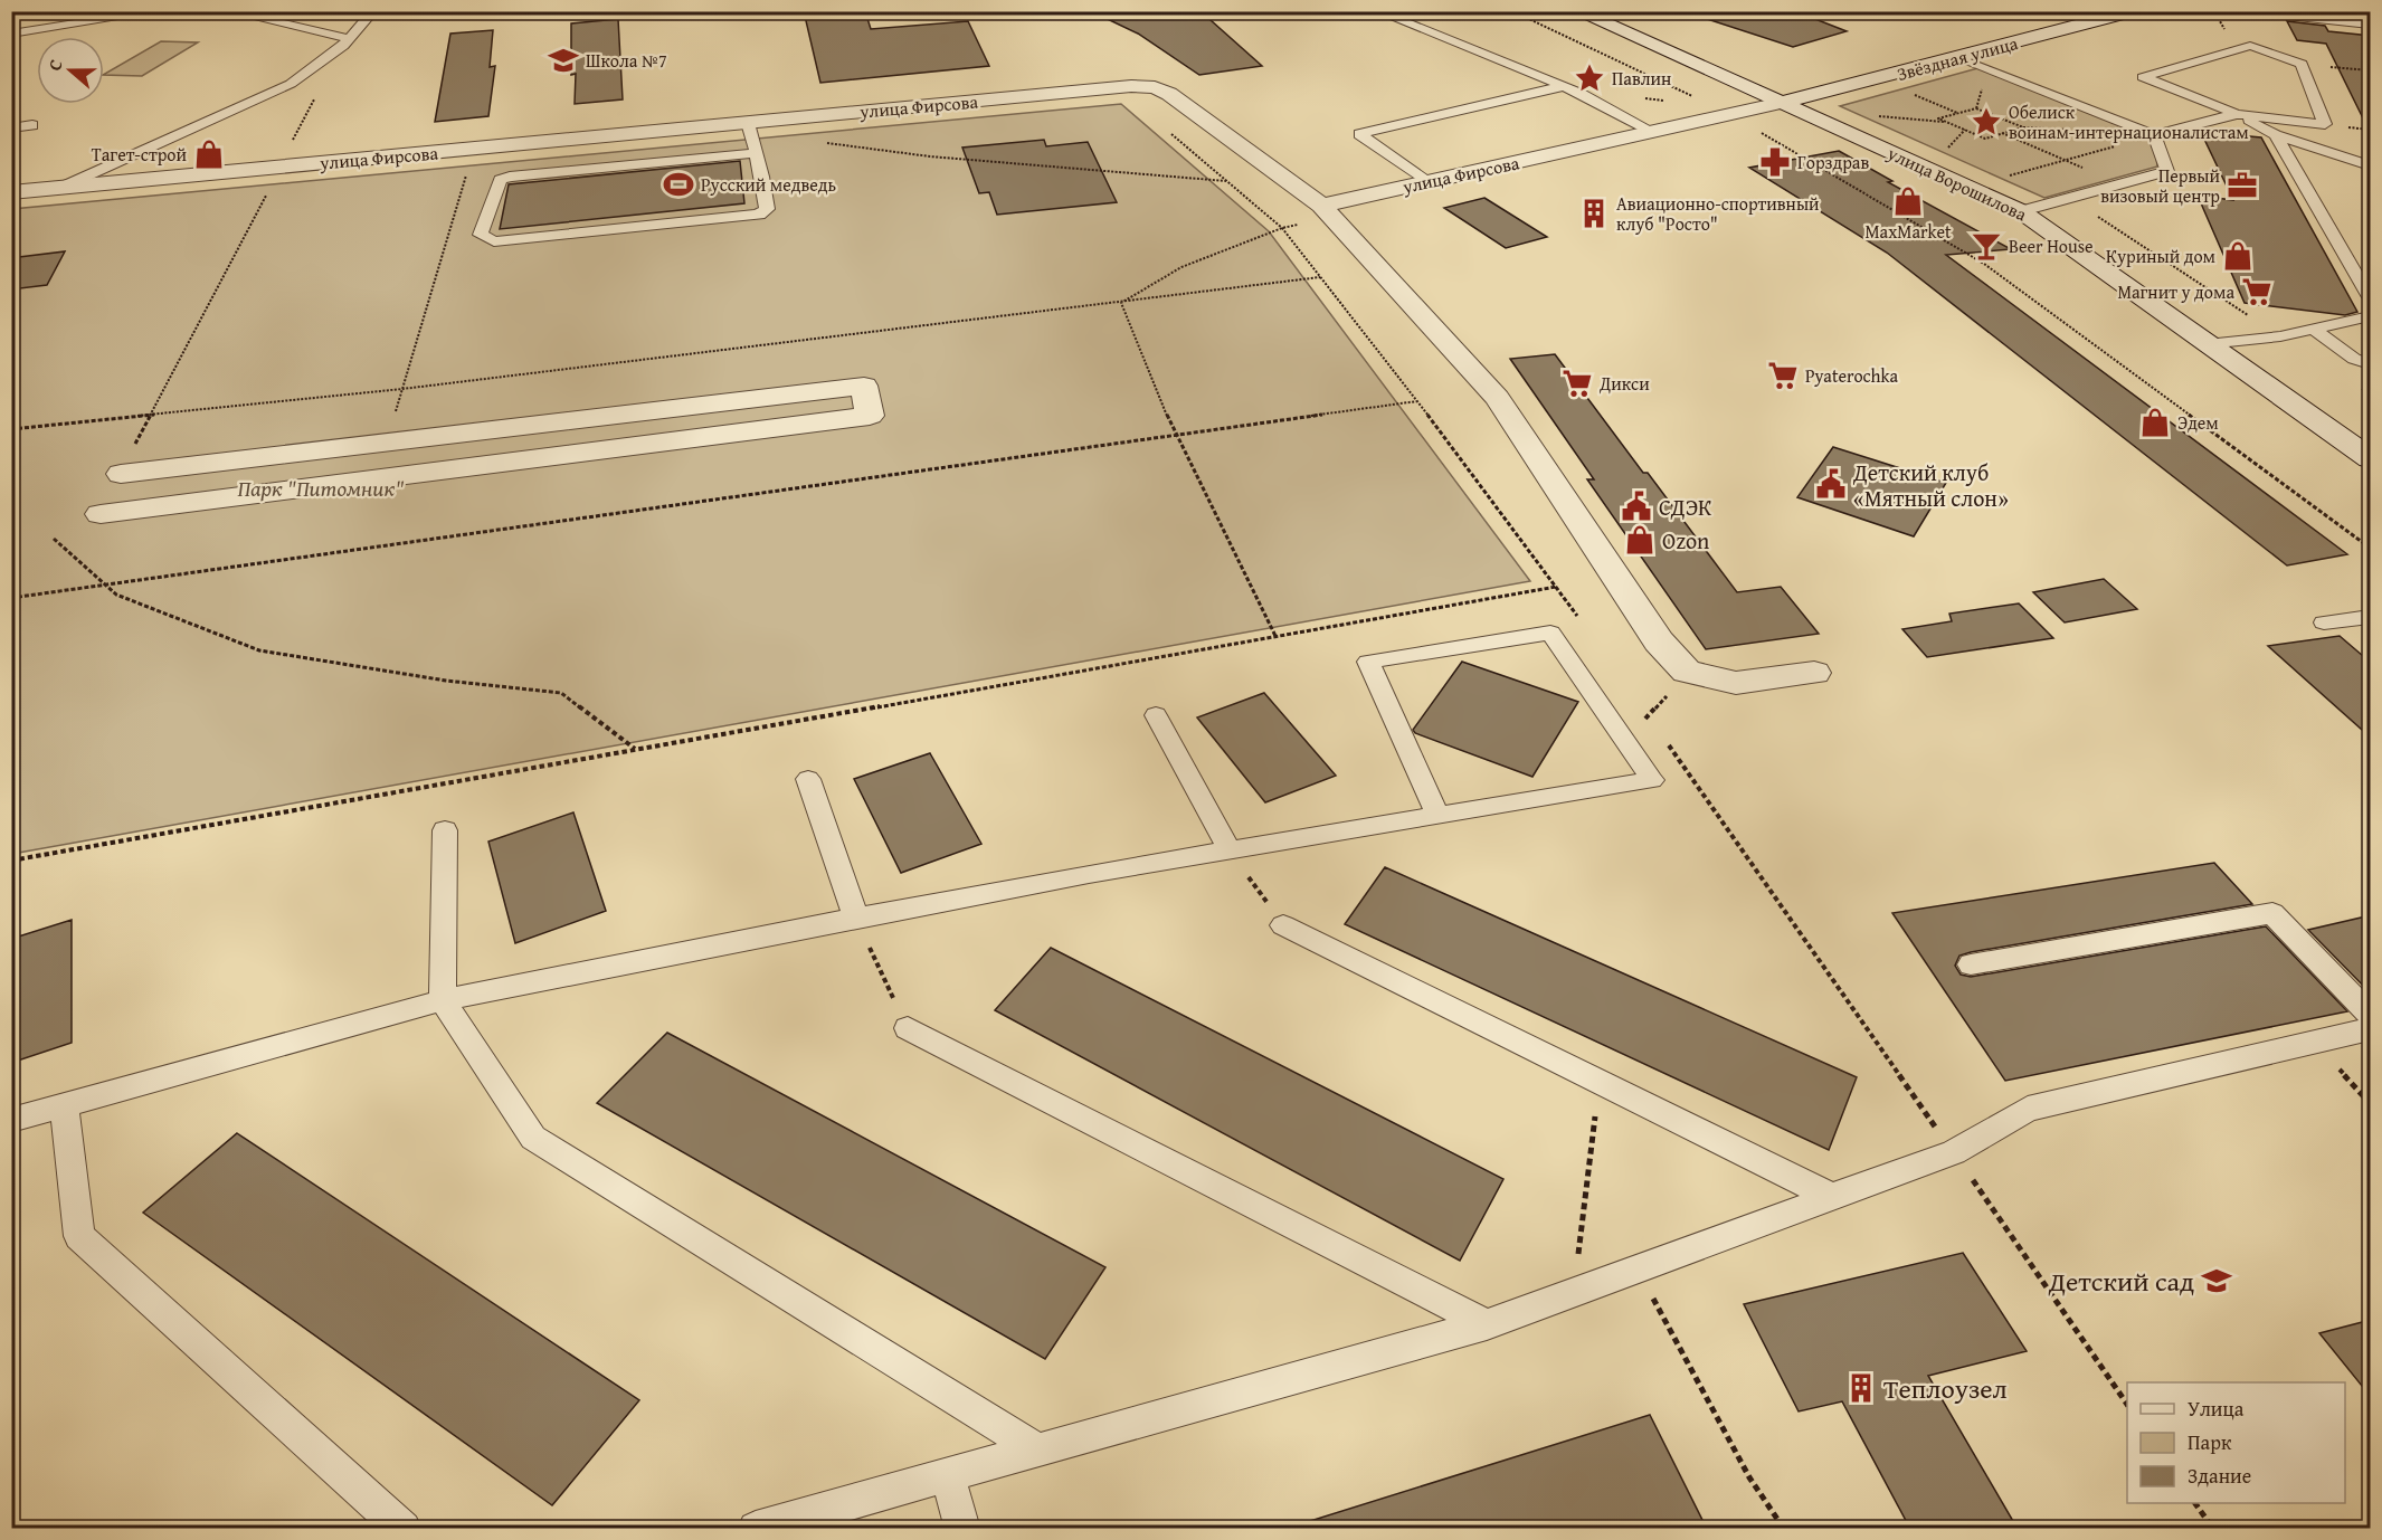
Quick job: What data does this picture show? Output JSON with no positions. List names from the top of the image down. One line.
{"streets":{"street":["Звёздная улица","улица Фирсова","улица Ворошилова"]},"crossings":[["Звёздная улица","улица Фирсова"],["Звёздная улица","улица Ворошилова"],["улица Фирсова","улица Ворошилова"]],"parks":["Парк \"Питомник\""],"places":{"school or university":["Школа №7","Детский сад"],"place":["Павлин","Обелиск воинам-интернационалистам"],"shop":["Тагет-строй","MaxMarket","Куриный дом","Эдем","Ozon"],"pharmacy":["Горздрав"],"sports":["Русский медведь"],"office":["Первый визовый центр"],"building":["Авиационно-спортивный клуб \"Росто\"","Теплоузел"],"bar":["Beer House"],"supermarket":["Магнит у дома","Pyaterochka","Дикси"],"public building":["Детский клуб «Мятный слон»","СДЭК"]},"legend":["Улица","Парк","Здание"],"north":"left"}
